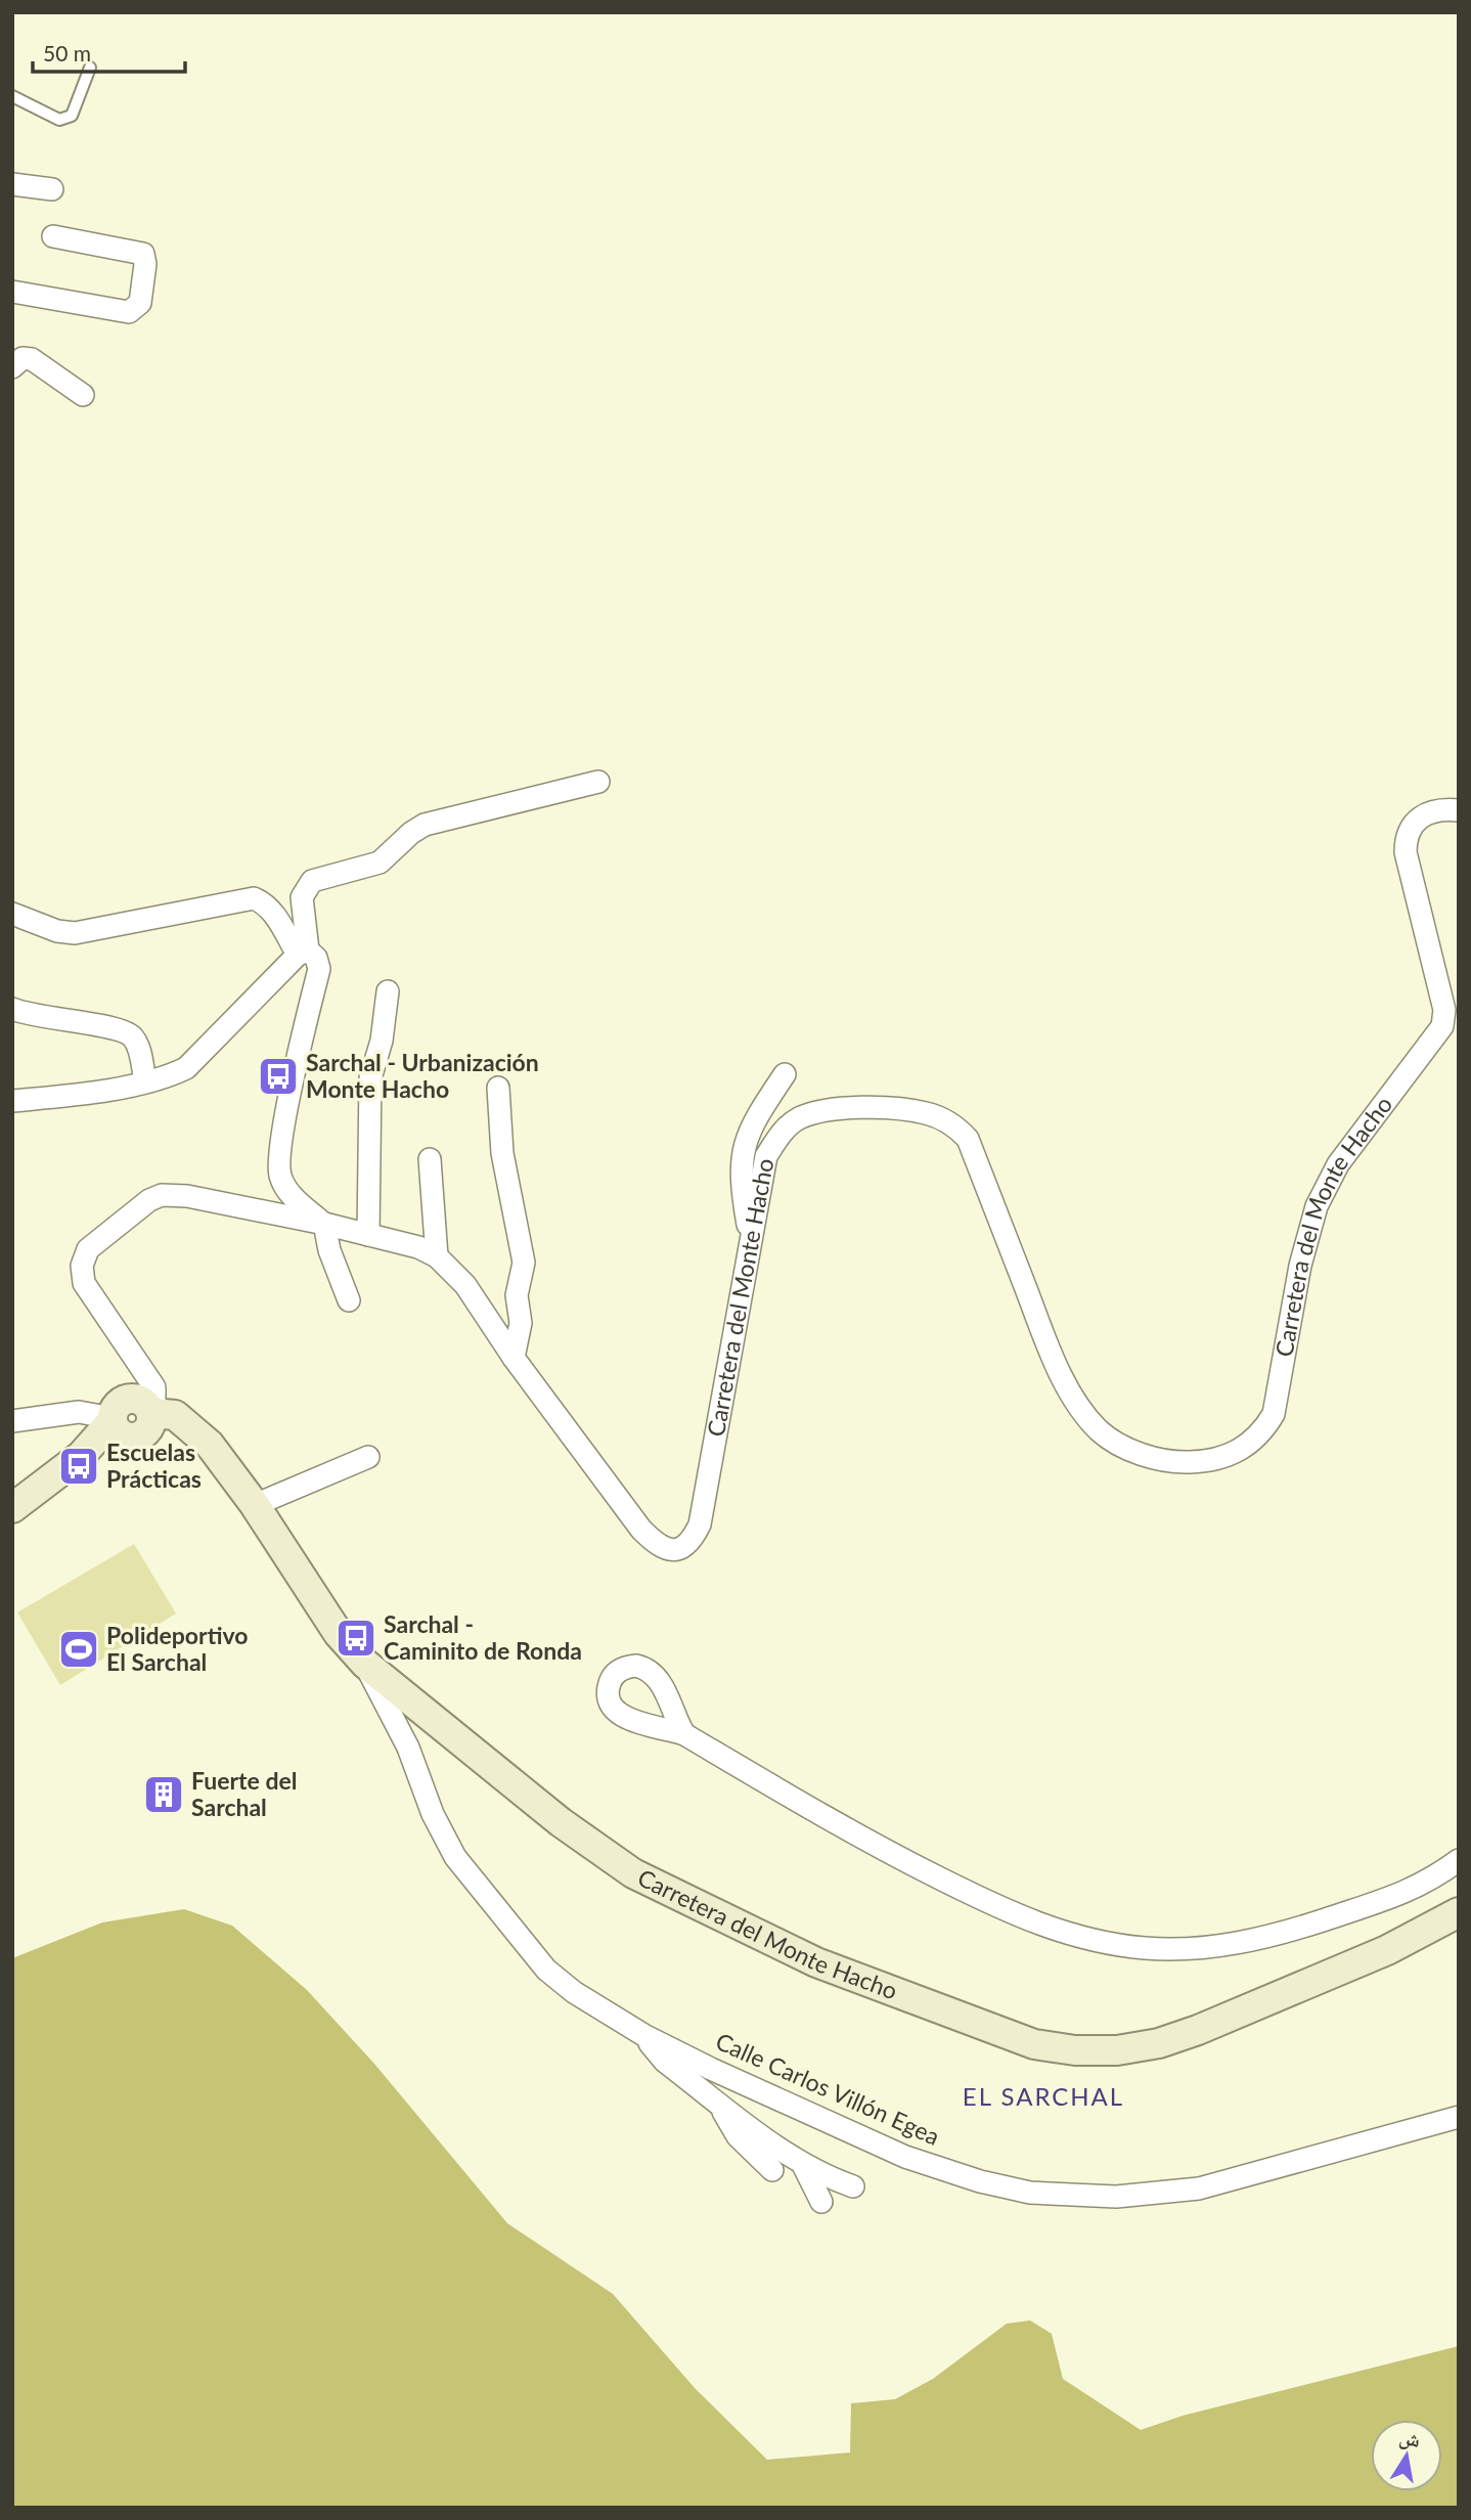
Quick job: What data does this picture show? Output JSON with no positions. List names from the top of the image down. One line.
{"streets":{"main road":["Carretera del Monte Hacho"],"street":["Calle Carlos Villón Egea"]},"crossings":[["Carretera del Monte Hacho","Calle Carlos Villón Egea"]],"districts":["EL SARCHAL"],"places":{"bus stop":["Sarchal - Urbanización Monte Hacho","Escuelas Prácticas","Sarchal - Caminito de Ronda"],"sports":["Polideportivo El Sarchal"],"building":["Fuerte del Sarchal"]},"scale_bar":"50 m","north":"top"}
